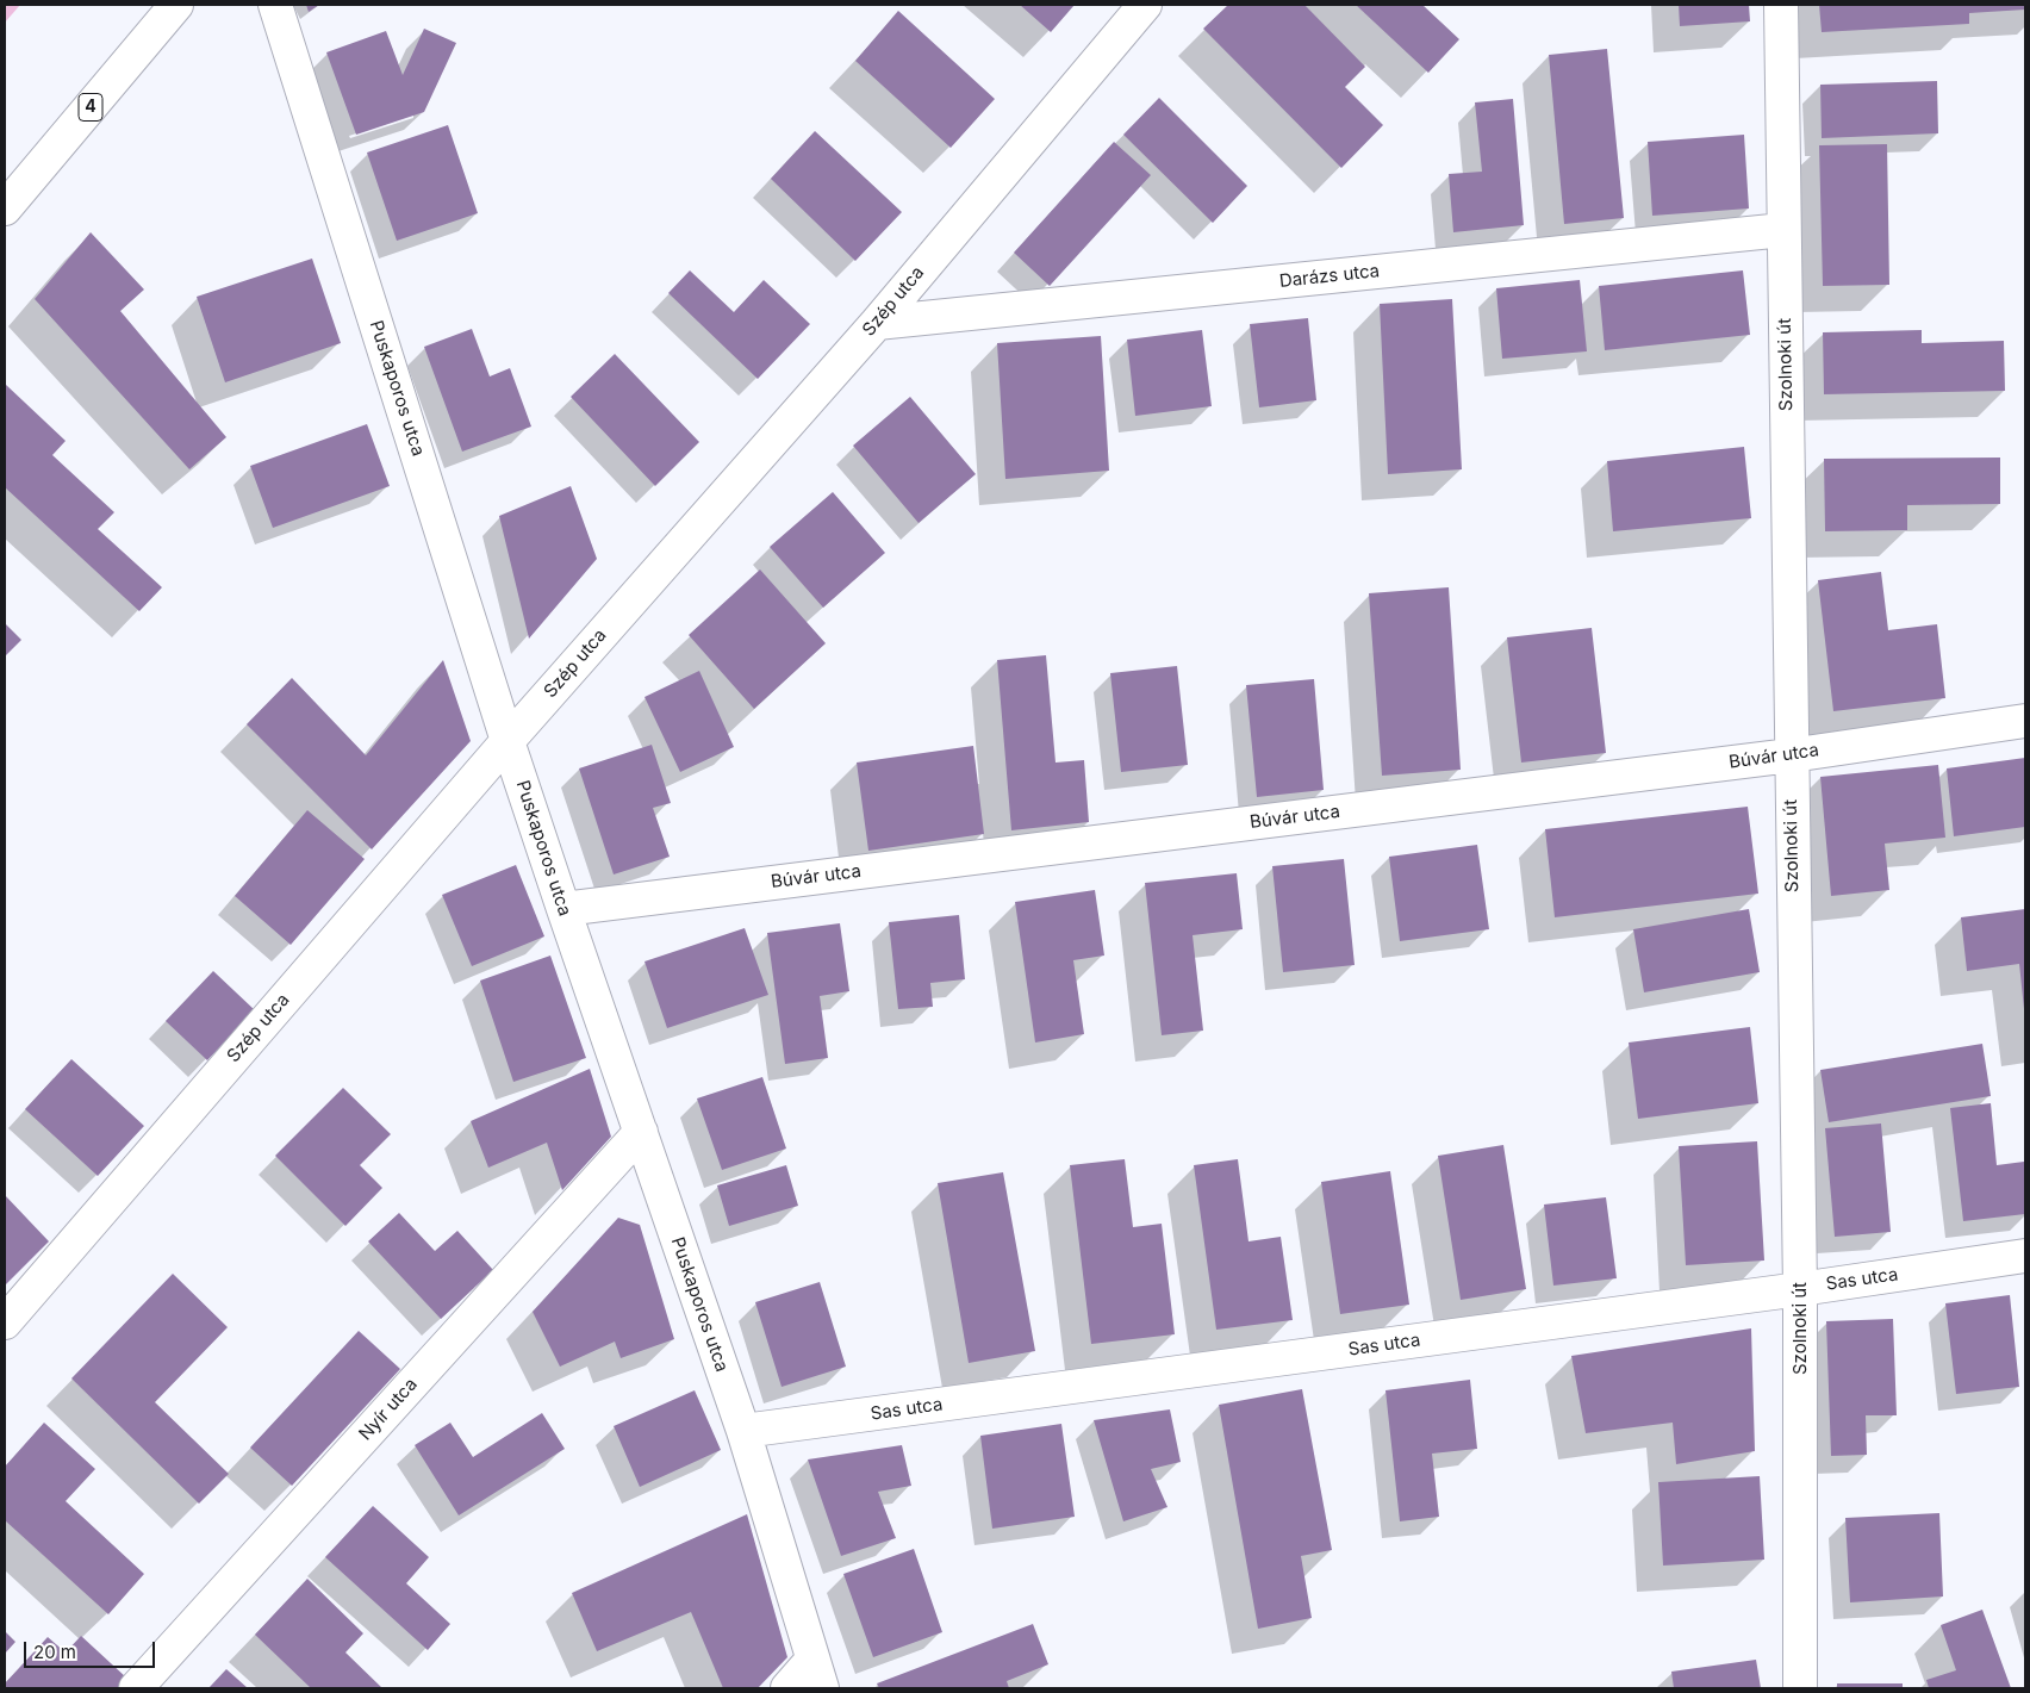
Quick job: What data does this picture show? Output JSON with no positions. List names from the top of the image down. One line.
{"streets":{"street":["4","Darázs utca","Szép utca","Szolnoki út","Puskaporos utca","Búvár utca","Sas utca","Nyír utca"]},"crossings":[["Darázs utca","Szép utca"],["Darázs utca","Szolnoki út"],["Szép utca","Puskaporos utca"],["Szolnoki út","Búvár utca"],["Szolnoki út","Sas utca"],["Puskaporos utca","Búvár utca"],["Puskaporos utca","Sas utca"],["Puskaporos utca","Nyír utca"]],"scale_bar":"20 m"}
